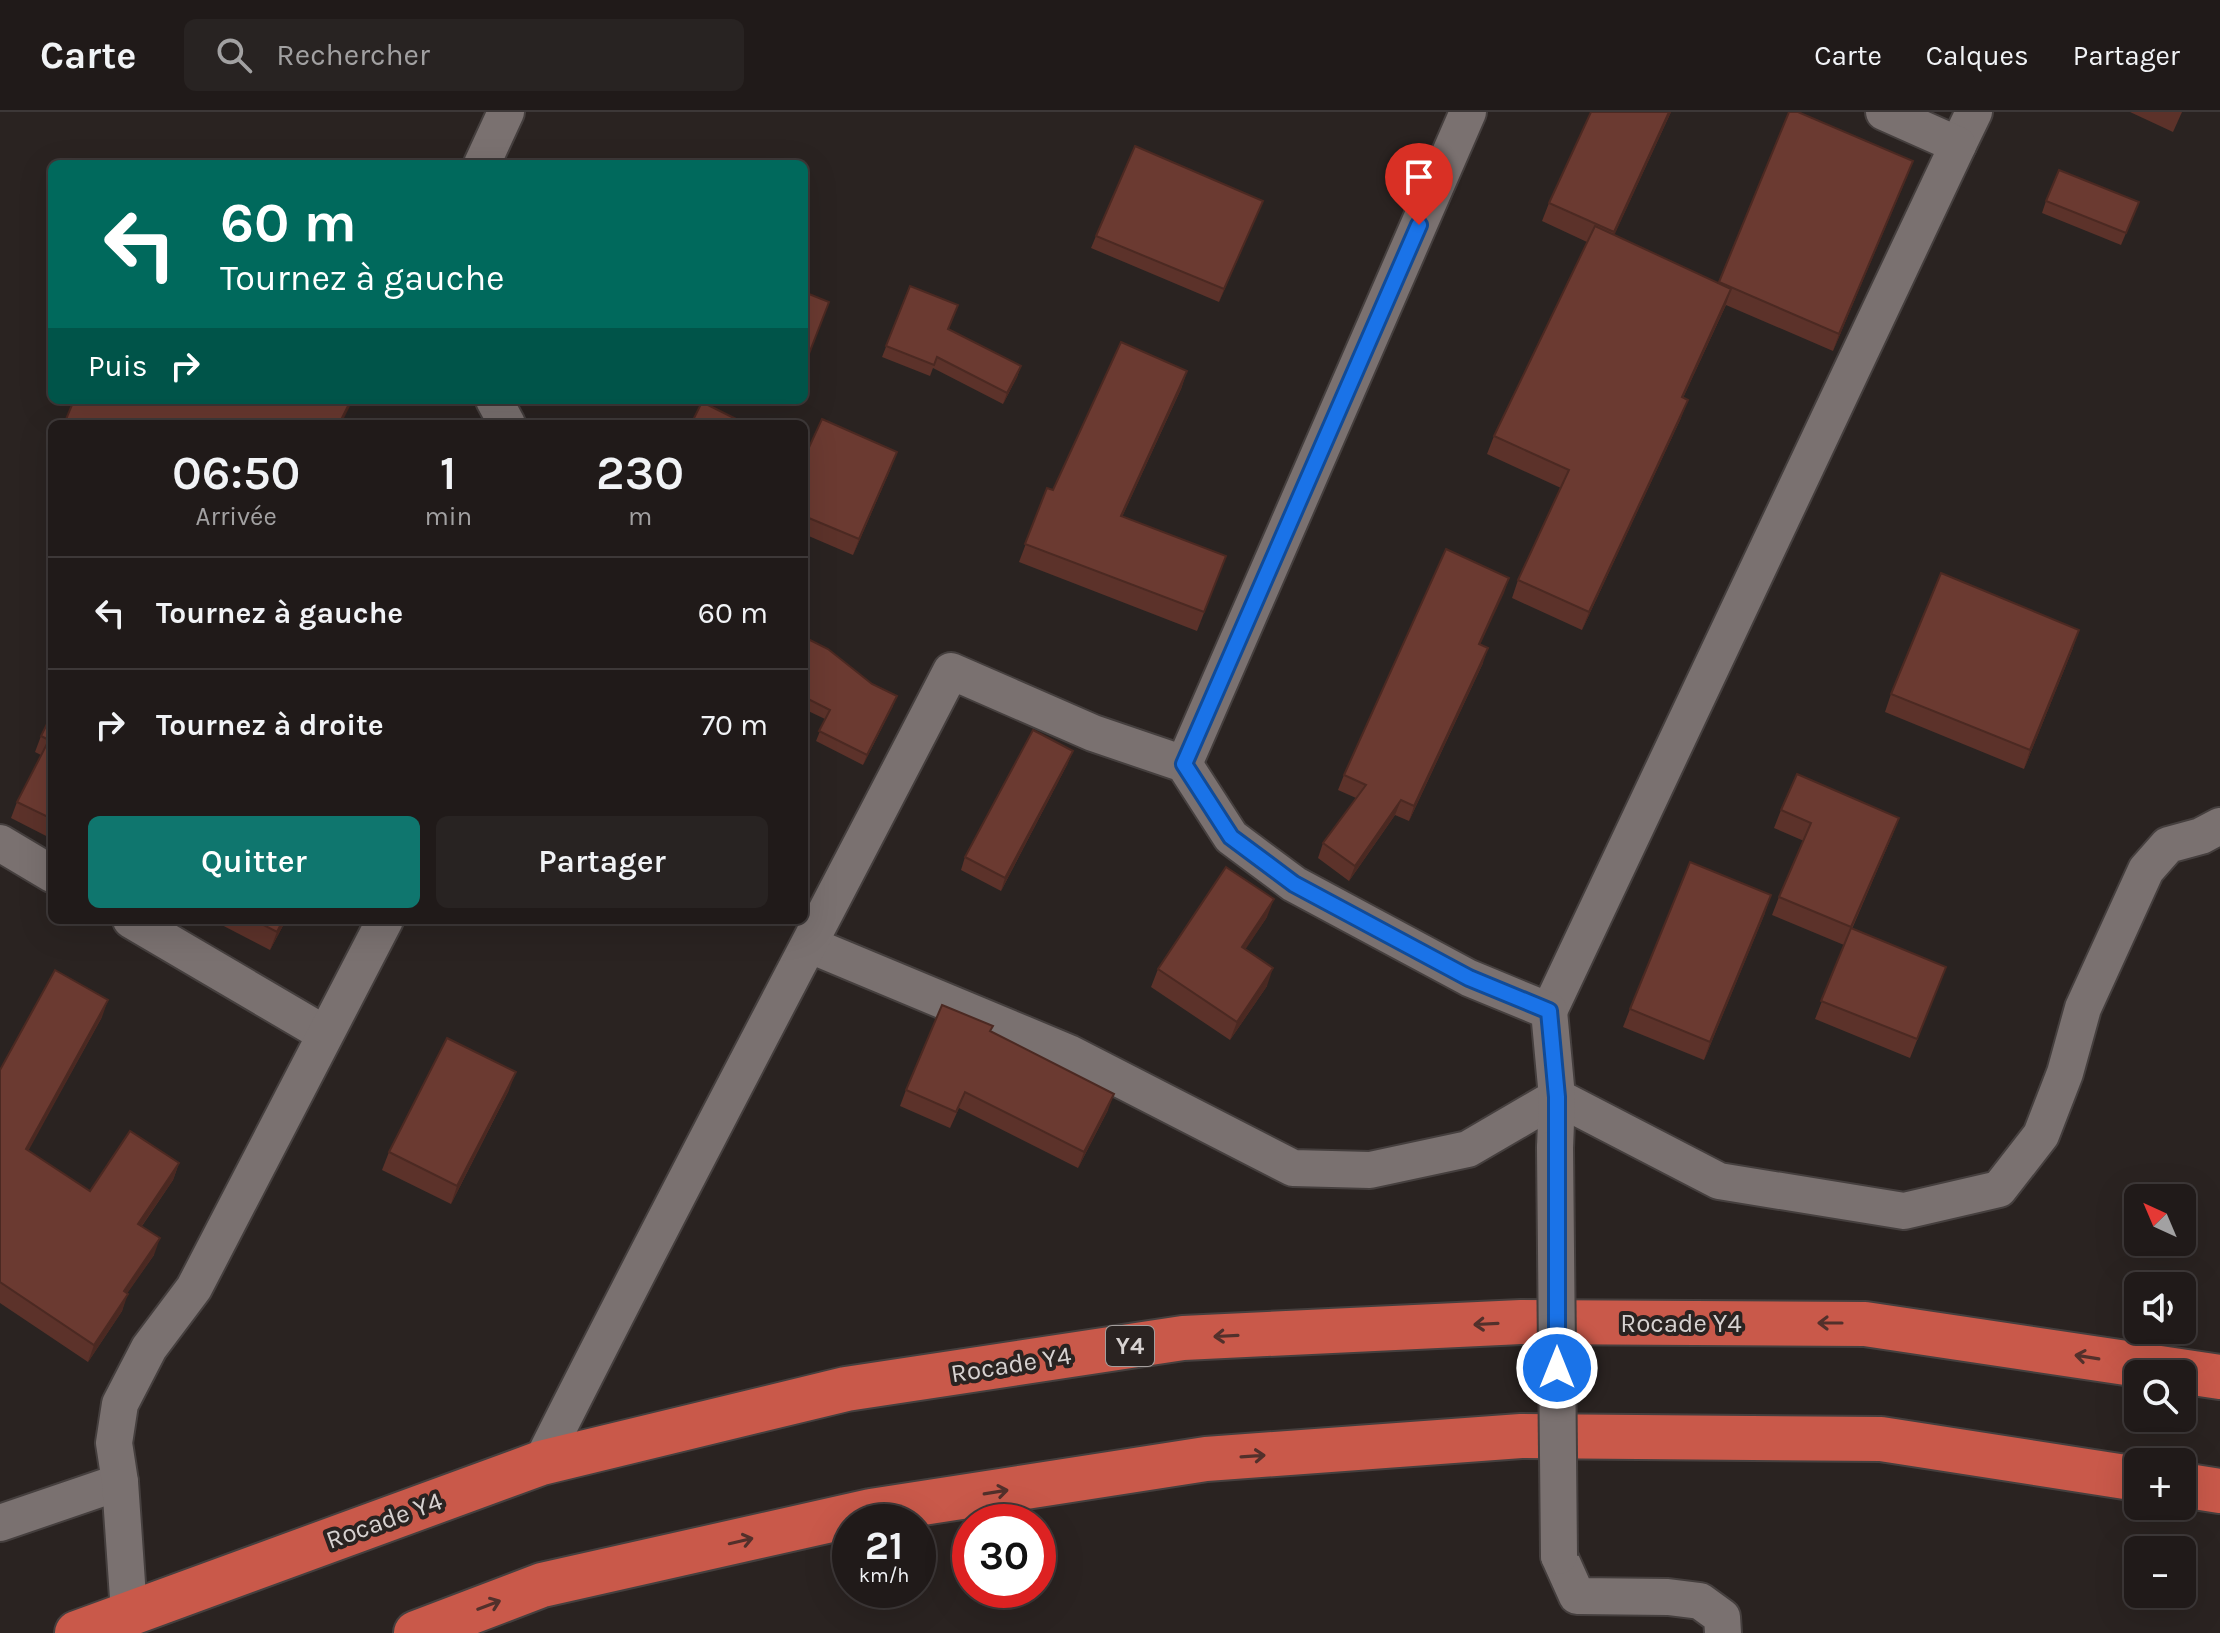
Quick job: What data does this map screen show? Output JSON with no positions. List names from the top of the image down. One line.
{"streets":{"highway":["Rocade Y4","Y4"]},"north":"top left","page":{"header":"Carte","search":"Rechercher","nav":["Carte","Calques","Partager"],"turn":["60 m","Tournez à gauche"],"then":"Puis","eta":["06:50","Arrivée","1","min","230","m"],"list":[{"name":"Tournez à gauche","value":"60 m"},{"name":"Tournez à droite","value":"70 m"}],"buttons":["Quitter","Partager"],"map_buttons":["+","−"],"speed":"21 km/h","limit":"30"}}
